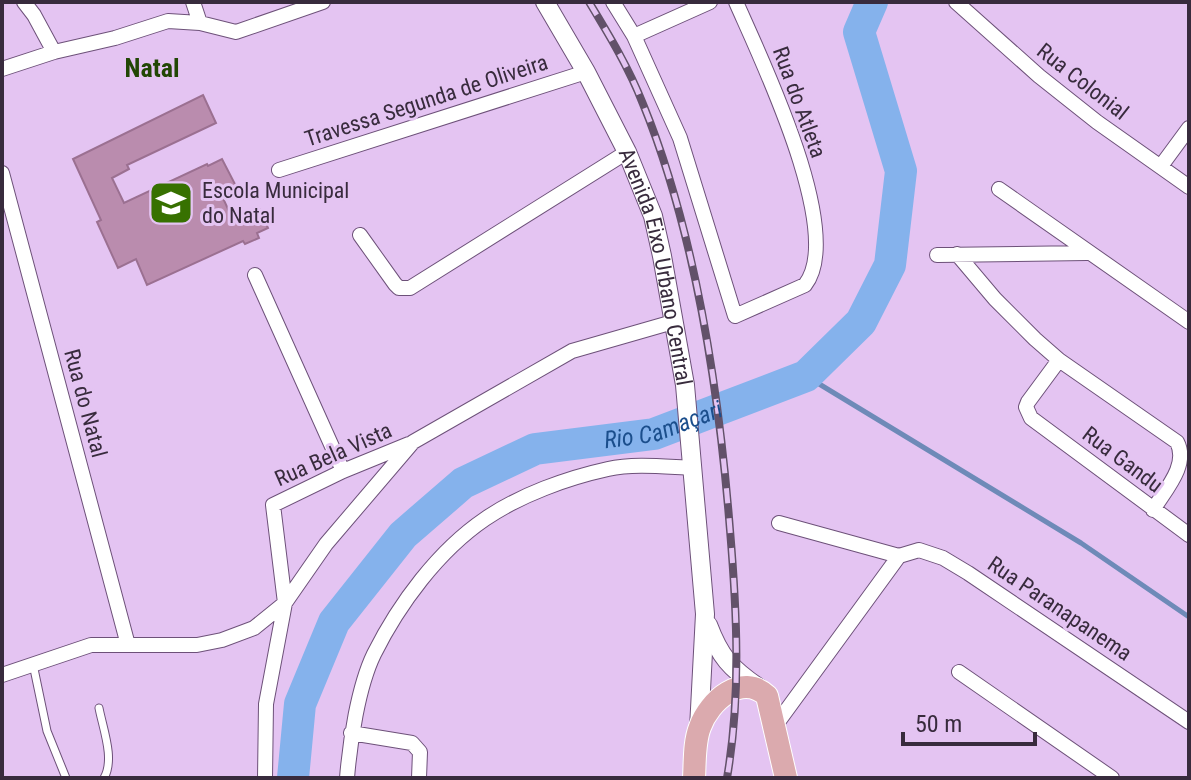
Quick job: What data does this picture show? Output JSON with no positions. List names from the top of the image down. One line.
{"streets":{"main road":["Avenida Eixo Urbano Central"],"street":["Rua Colonial","Travessa Segunda de Oliveira","Rua do Atleta","Rua do Natal","Rua Bela Vista","Rua Gandu","Rua Paranapanema"]},"crossings":[["Travessa Segunda de Oliveira","Avenida Eixo Urbano Central"]],"districts":["Natal"],"water":["Rio Camaçari"],"places":{"school or university":["Escola Municipal do Natal"]},"scale_bar":"50 m"}
